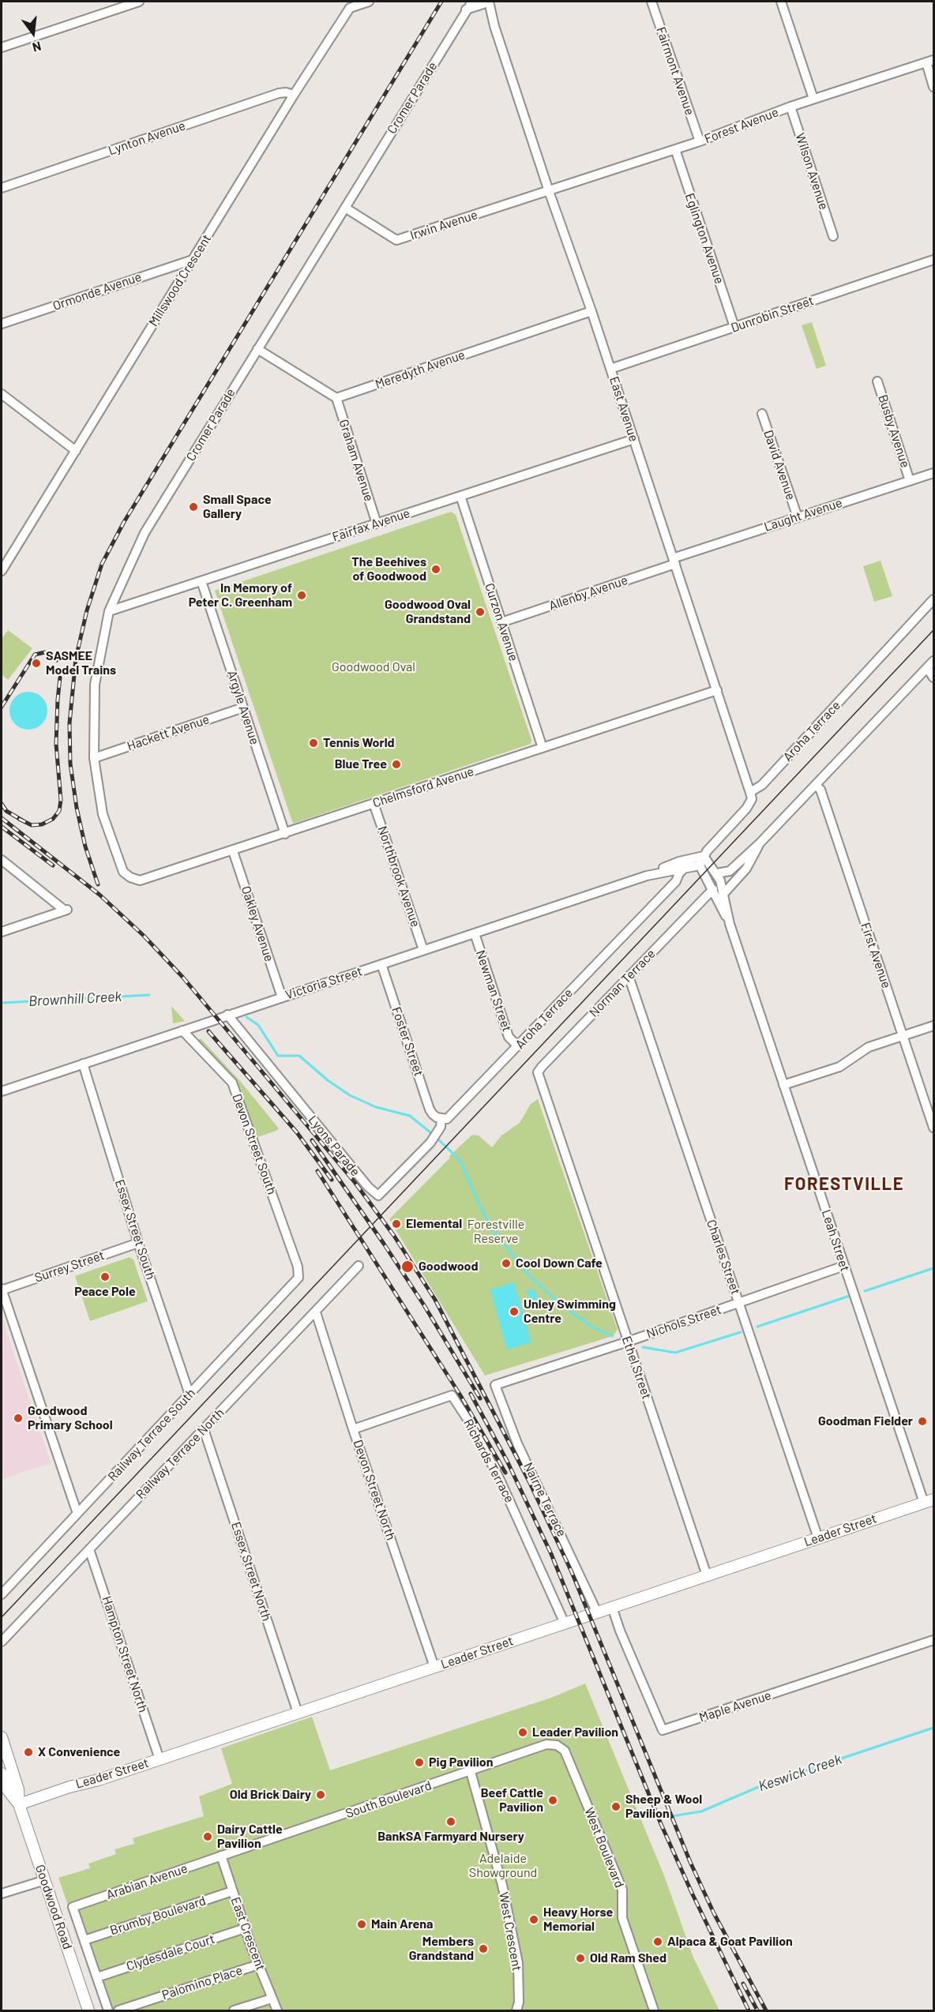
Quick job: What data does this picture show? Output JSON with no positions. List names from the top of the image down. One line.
{"streets":{"main road":["Leader Street","Goodwood Road"],"street":["Fairmont Avenue","Cromer Parade","Forest Avenue","Lynton Avenue","Wilson Avenue","Irwin Avenue","Eglington Avenue","Millswood Crescent","Ormonde Avenue","Dunrobin Street","Meredyth Avenue","East Avenue","Busby Avenue","Graham Avenue","David Avenue","Laught Avenue","Fairfax Avenue","Allenby Avenue","Curzon Avenue","Argyle Avenue","Aroha Terrace","Hackett Avenue","Chelmsford Avenue","Northbrook Avenue","Oakley Avenue","First Avenue","Victoria Street","Norman Terrace","Newman Street","Foster Street","Devon Street South","Lyons Parade","Essex Street South","Leah Street","Charles Street","Surrey Street","Nichols Street","Ethel Street","Railway Terrace South","Railway Terrace North","Richards Terrace","Devon Street North","Nairne Terrace","Essex Street North","Hampton Street North","Maple Avenue","South Boulevard","West Boulevard","Arabian Avenue","Brumby Boulevard","West Crescent","East Crescent","Clydesdale Court","Palomino Place"]},"crossings":[["Fairmont Avenue","Forest Avenue"],["Cromer Parade","Irwin Avenue"],["Cromer Parade","Fairfax Avenue"],["Cromer Parade","Hackett Avenue"],["Cromer Parade","Chelmsford Avenue"],["Forest Avenue","Wilson Avenue"],["Forest Avenue","Irwin Avenue"],["Forest Avenue","Eglington Avenue"],["Forest Avenue","East Avenue"],["Lynton Avenue","Millswood Crescent"],["Irwin Avenue","East Avenue"],["Eglington Avenue","Dunrobin Street"],["Millswood Crescent","Ormonde Avenue"],["Dunrobin Street","East Avenue"],["Meredyth Avenue","East Avenue"],["Meredyth Avenue","Graham Avenue"],["East Avenue","Laught Avenue"],["East Avenue","Fairfax Avenue"],["East Avenue","Allenby Avenue"],["East Avenue","Aroha Terrace"],["East Avenue","Chelmsford Avenue"],["Busby Avenue","Laught Avenue"],["Graham Avenue","Fairfax Avenue"],["David Avenue","Laught Avenue"],["Laught Avenue","Allenby Avenue"],["Fairfax Avenue","Curzon Avenue"],["Fairfax Avenue","Argyle Avenue"],["Allenby Avenue","Curzon Avenue"],["Curzon Avenue","Chelmsford Avenue"],["Argyle Avenue","Hackett Avenue"],["Argyle Avenue","Chelmsford Avenue"],["Aroha Terrace","Victoria Street"],["Aroha Terrace","Newman Street"],["Aroha Terrace","Foster Street"],["Aroha Terrace","Lyons Parade"],["Chelmsford Avenue","Northbrook Avenue"],["Chelmsford Avenue","Oakley Avenue"],["Northbrook Avenue","Victoria Street"],["Oakley Avenue","Victoria Street"],["Victoria Street","Newman Street"],["Victoria Street","Foster Street"],["Victoria Street","Devon Street South"],["Victoria Street","Lyons Parade"],["Victoria Street","Essex Street South"],["Victoria Street","Leah Street"],["Norman Terrace","Leah Street"],["Norman Terrace","Charles Street"],["Norman Terrace","Ethel Street"],["Foster Street","Lyons Parade"],["Devon Street South","Railway Terrace South"],["Essex Street South","Surrey Street"],["Essex Street South","Railway Terrace South"],["Leah Street","Nichols Street"],["Leah Street","Leader Street"],["Charles Street","Nichols Street"],["Charles Street","Leader Street"],["Nichols Street","Ethel Street"],["Nichols Street","Nairne Terrace"],["Ethel Street","Leader Street"],["Railway Terrace North","Devon Street North"],["Railway Terrace North","Essex Street North"],["Railway Terrace North","Hampton Street North"],["Richards Terrace","Devon Street North"],["Richards Terrace","Leader Street"],["Devon Street North","Leader Street"],["Nairne Terrace","Leader Street"],["Leader Street","Essex Street North"],["Leader Street","Hampton Street North"],["Leader Street","Maple Avenue"],["Leader Street","Goodwood Road"],["South Boulevard","West Boulevard"],["South Boulevard","Arabian Avenue"],["South Boulevard","West Crescent"],["South Boulevard","East Crescent"],["Arabian Avenue","Brumby Boulevard"],["Arabian Avenue","East Crescent"],["Brumby Boulevard","East Crescent"],["East Crescent","Clydesdale Court"],["East Crescent","Palomino Place"]],"districts":["FORESTVILLE"],"water":["Brownhill Creek","Keswick Creek"],"parks":["Goodwood Oval","Forestville Reserve","Adelaide Showground"],"places":["Small Space Gallery","The Beehives of Goodwood","In Memory of Peter C. Greenham","Goodwood Oval Grandstand","SASMEE Model Trains","Tennis World","Blue Tree","Elemental","Cool Down Cafe","Goodwood","Peace Pole","Unley Swimming Centre","Goodwood Primary School","Goodman Fielder","Leader Pavilion","X Convenience","Pig Pavilion","Old Brick Dairy","Beef Cattle Pavilion","Sheep & Wool Pavilion","BankSA Farmyard Nursery","Dairy Cattle Pavilion","Heavy Horse Memorial","Main Arena","Alpaca & Goat Pavilion","Members Grandstand","Old Ram Shed"],"north":"bottom"}
